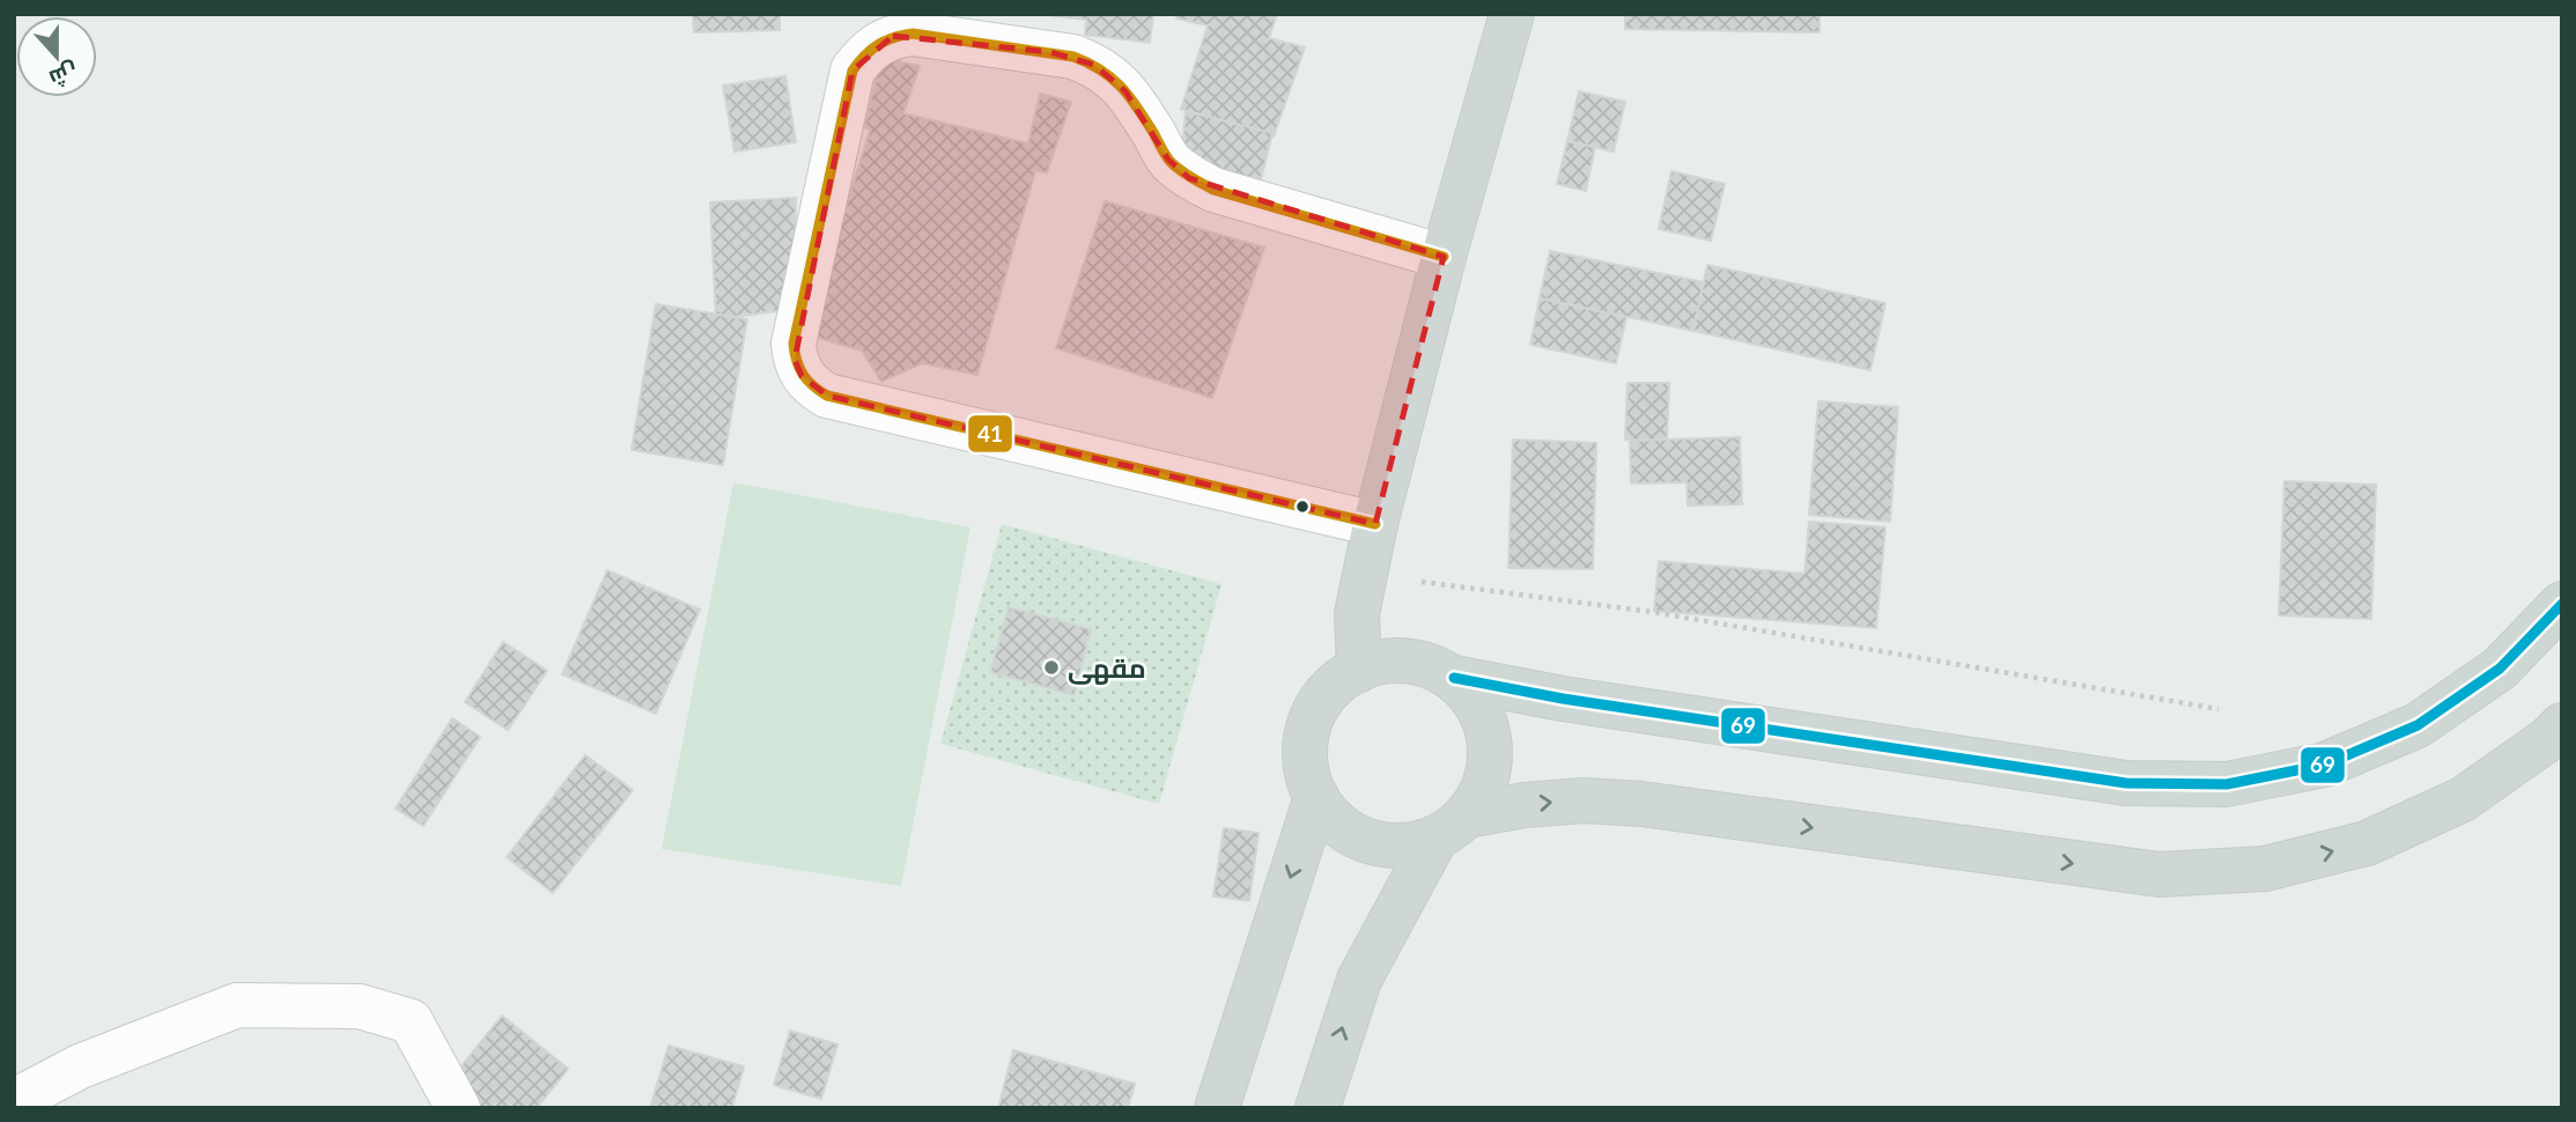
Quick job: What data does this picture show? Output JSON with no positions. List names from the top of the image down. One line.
{"places":["مقهى"],"lines":["transit line 41","transit line 69"],"north":"bottom"}
